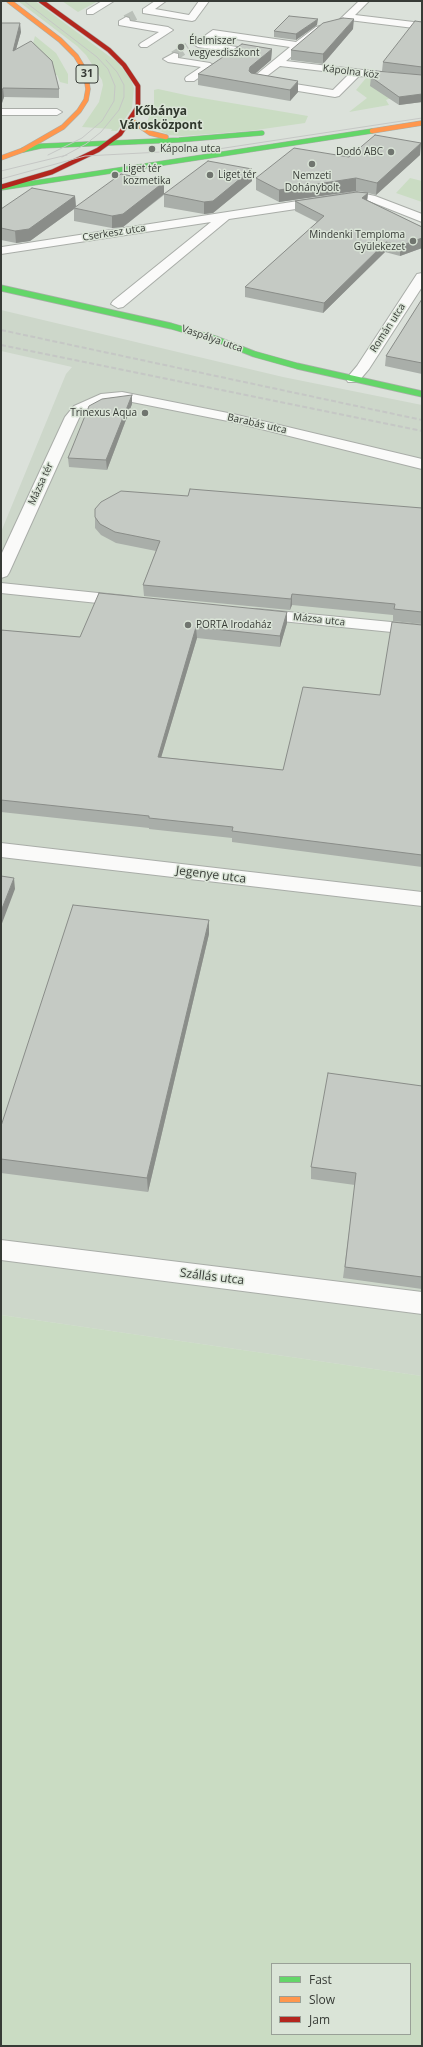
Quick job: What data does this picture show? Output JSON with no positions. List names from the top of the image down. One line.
{"streets":{"main road":["31","Vaspálya utca"],"street":["Kápolna köz","Cserkesz utca","Román utca","Barabás utca","Mázsa tér","Mázsa utca","Jegenye utca","Szállás utca"]},"crossings":[["Román utca","Vaspálya utca"],["Barabás utca","Mázsa tér"]],"districts":["Kőbánya Városközpont"],"places":["Élelmiszer vegyesdiszkont","Kápolna utca","Dodó ABC","Nemzeti Dohánybolt","Liget tér kozmetika","Liget tér","Mindenki Temploma Gyülekezet","Trinexus Aqua","PORTA Irodaház"],"legend":["Fast","Slow","Jam"]}
